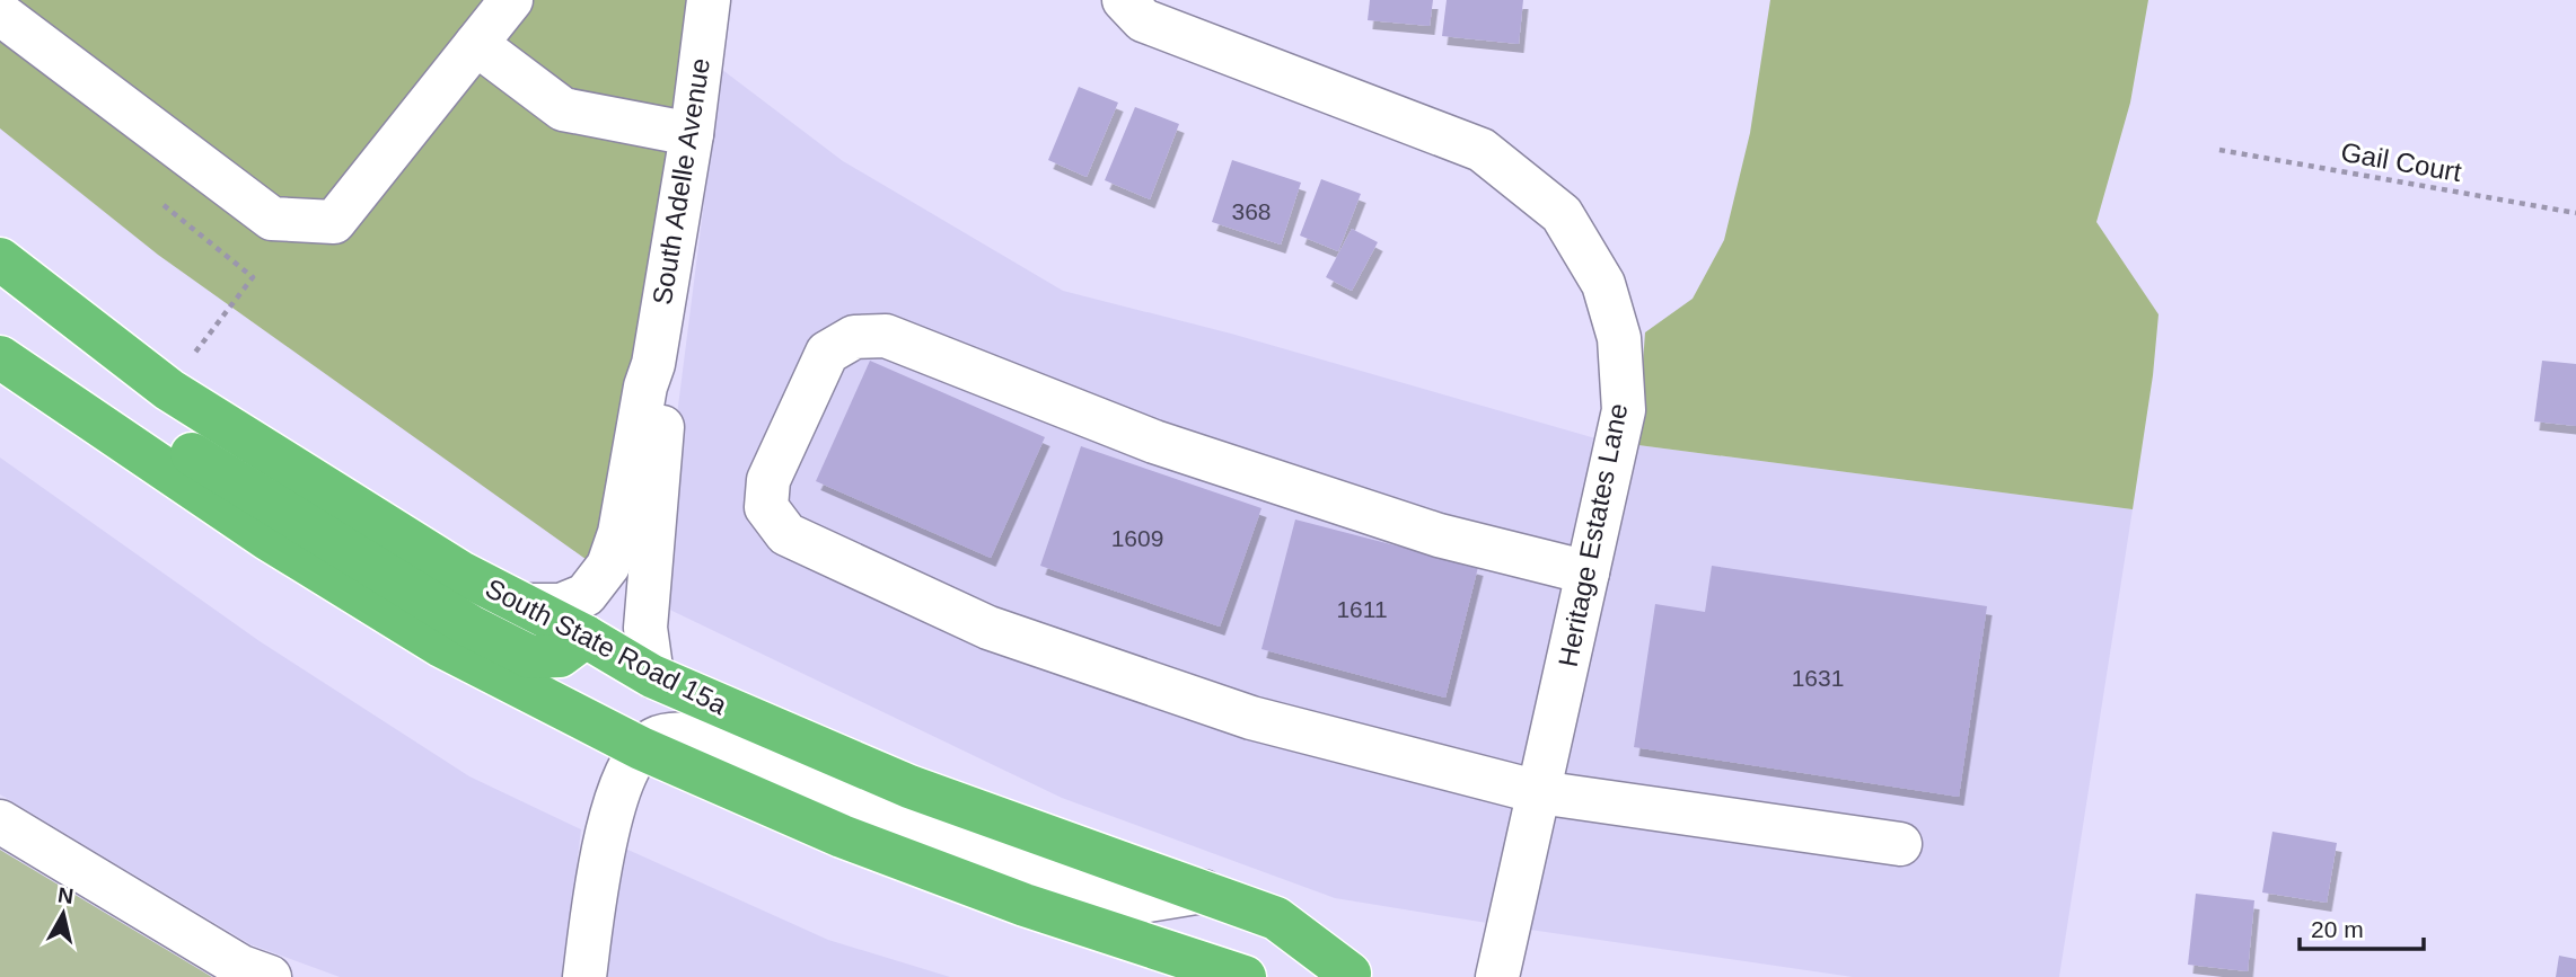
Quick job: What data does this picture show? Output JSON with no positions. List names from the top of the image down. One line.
{"streets":{"highway":["South State Road 15a"],"street":["South Adelle Avenue","Heritage Estates Lane"],"path":["Gail Court"]},"crossings":[["South Adelle Avenue","South State Road 15a"]],"house_numbers":["368","1609","1611","1631"],"scale_bar":"20 m","north":"top"}
